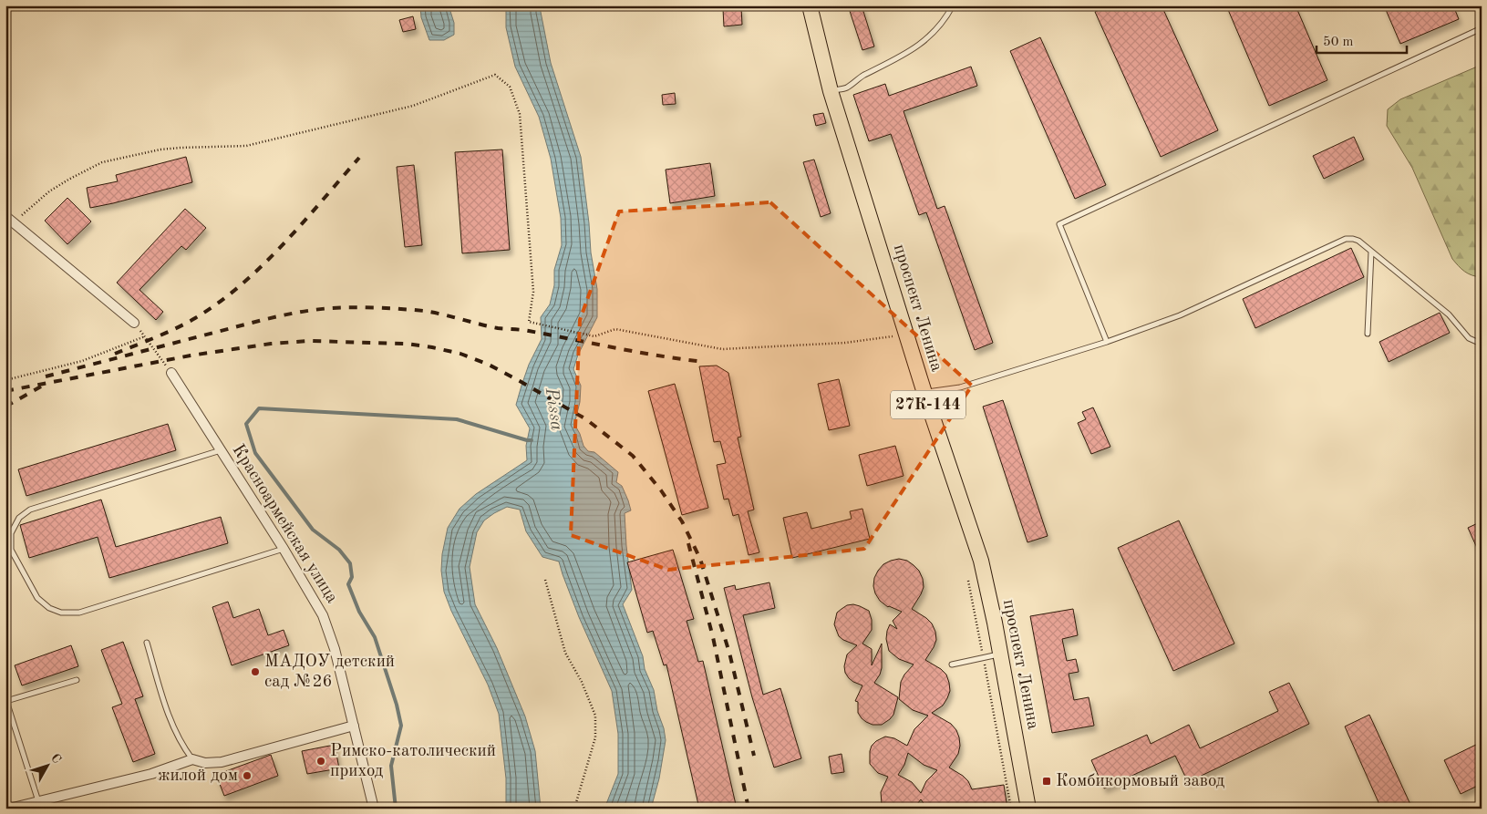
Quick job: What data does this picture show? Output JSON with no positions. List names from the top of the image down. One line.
{"streets":{"main road":["проспект Ленина","27К-144"],"street":["Красноармейская улица"]},"water":["Pissa"],"places":{"other":["МАДОУ детский сад №26","Римско-католический приход","жилой дом"],"transit":["Комбикормовый завод"]},"scale_bar":"50 m","north":"top right"}
